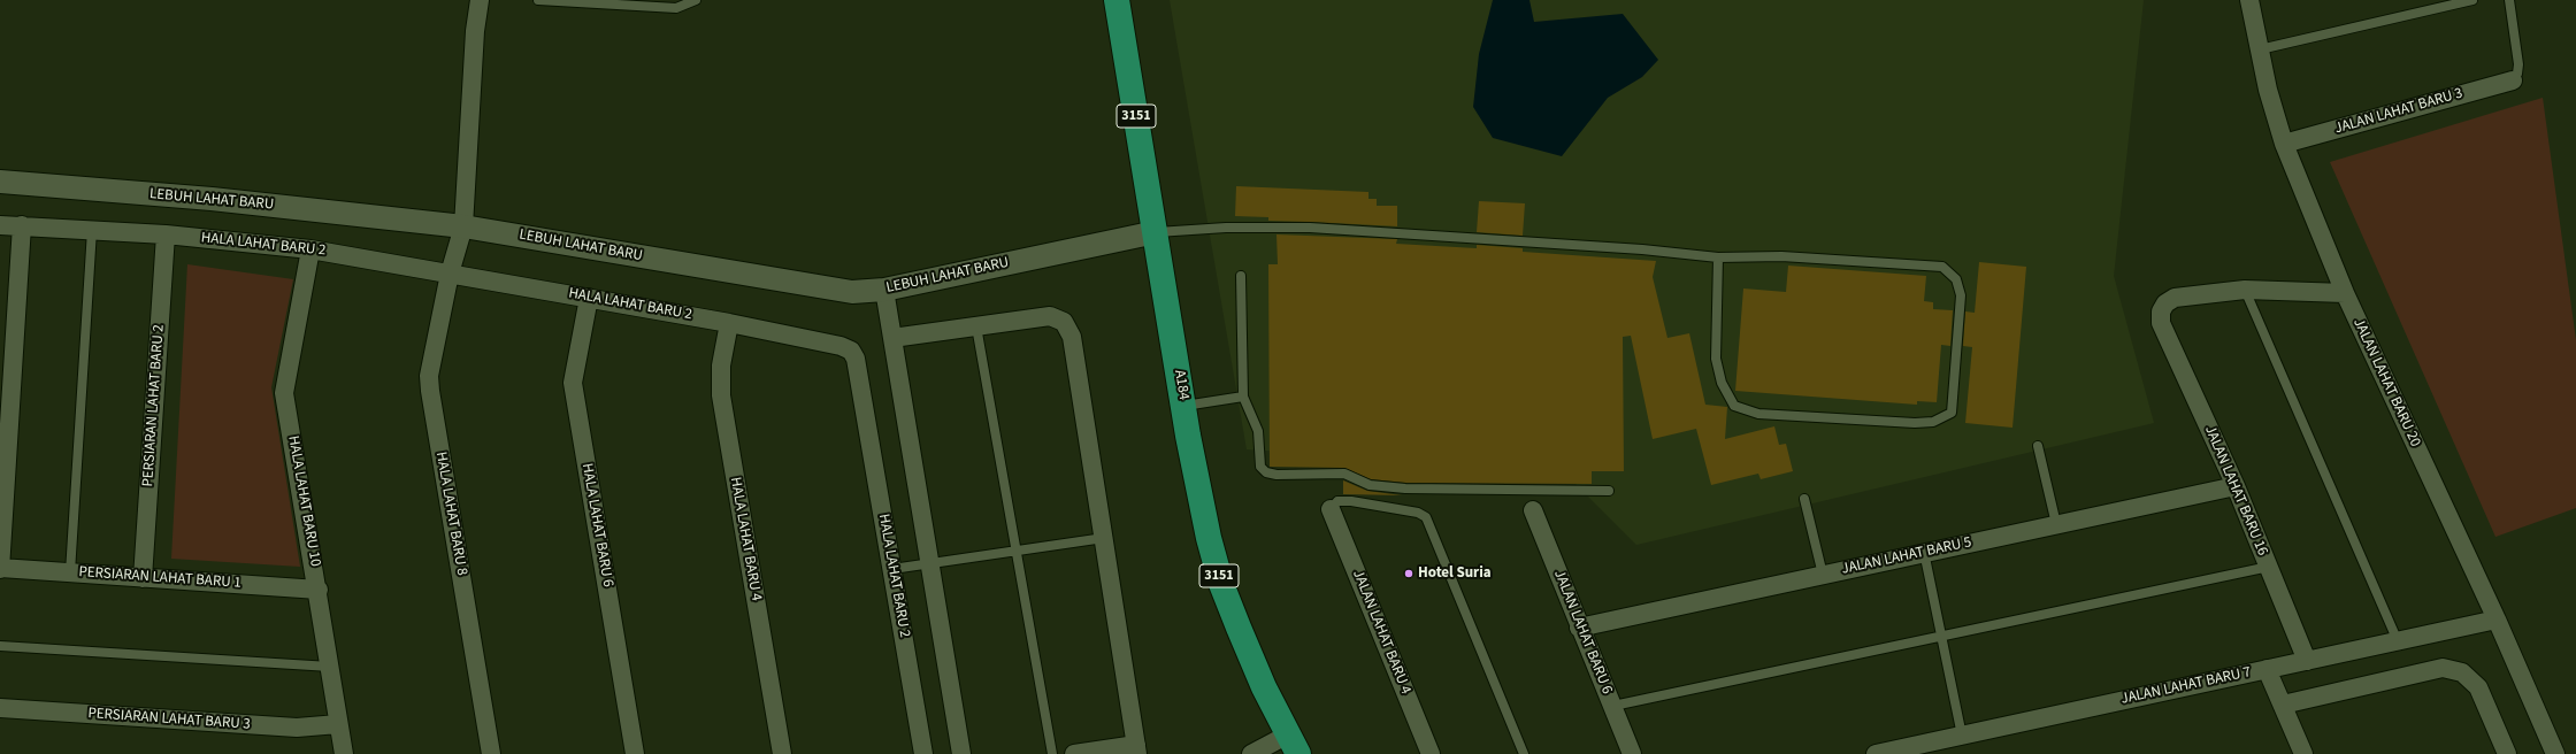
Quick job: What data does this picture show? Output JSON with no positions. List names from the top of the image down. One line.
{"streets":{"main road":["3151","A184"],"street":["JALAN LAHAT BARU 3","LEBUH LAHAT BARU","HALA LAHAT BARU 2","JALAN LAHAT BARU 20","PERSIARAN LAHAT BARU 2","JALAN LAHAT BARU 16","HALA LAHAT BARU 10","HALA LAHAT BARU 8","HALA LAHAT BARU 6","HALA LAHAT BARU 4","JALAN LAHAT BARU 5","PERSIARAN LAHAT BARU 1","JALAN LAHAT BARU 4","JALAN LAHAT BARU 6","JALAN LAHAT BARU 7","PERSIARAN LAHAT BARU 3"]},"crossings":[["JALAN LAHAT BARU 3","JALAN LAHAT BARU 20"],["LEBUH LAHAT BARU","A184"],["LEBUH LAHAT BARU","HALA LAHAT BARU 8"],["HALA LAHAT BARU 2","PERSIARAN LAHAT BARU 2"],["HALA LAHAT BARU 2","HALA LAHAT BARU 10"],["HALA LAHAT BARU 2","HALA LAHAT BARU 8"],["HALA LAHAT BARU 2","HALA LAHAT BARU 6"],["HALA LAHAT BARU 2","HALA LAHAT BARU 4"],["JALAN LAHAT BARU 20","JALAN LAHAT BARU 7"],["PERSIARAN LAHAT BARU 2","PERSIARAN LAHAT BARU 1"],["JALAN LAHAT BARU 16","JALAN LAHAT BARU 5"],["JALAN LAHAT BARU 16","JALAN LAHAT BARU 7"],["HALA LAHAT BARU 10","PERSIARAN LAHAT BARU 1"],["HALA LAHAT BARU 10","PERSIARAN LAHAT BARU 3"],["JALAN LAHAT BARU 5","JALAN LAHAT BARU 6"]],"places":["Hotel Suria"]}
